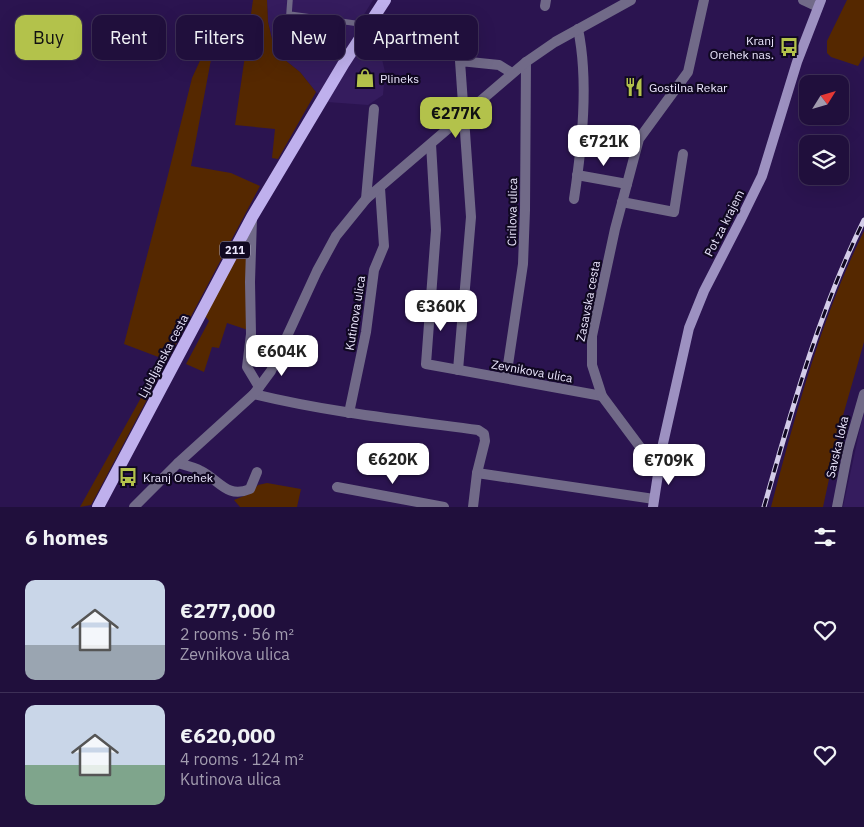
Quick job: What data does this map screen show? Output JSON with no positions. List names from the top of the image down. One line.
{"streets":{"main road":["211","Ljubljanska cesta"],"street":["Cirilova ulica","Pot za krajem","Zasavska cesta","Kutinova ulica","Zevnikova ulica","Savska loka"]},"crossings":[["Cirilova ulica","Zevnikova ulica"],["Pot za krajem","Zasavska cesta"],["Zasavska cesta","Zevnikova ulica"]],"places":{"bus stop":["Kranj Orehek nas.","Kranj Orehek"],"shop":["Plineks"],"restaurant":["Gostilna Rekar"]},"north":"top right","page":{"chip":["Buy","Rent","Filters","New","Apartment"],"price":["€277K","€721K","€360K","€604K","€620K","€709K"],"heading":"6 homes","list":[{"name":"€277,000","note":"2 rooms · 56 m² · Zevnikova ulica"},{"name":"€620,000","note":"4 rooms · 124 m² · Kutinova ulica"}]}}
